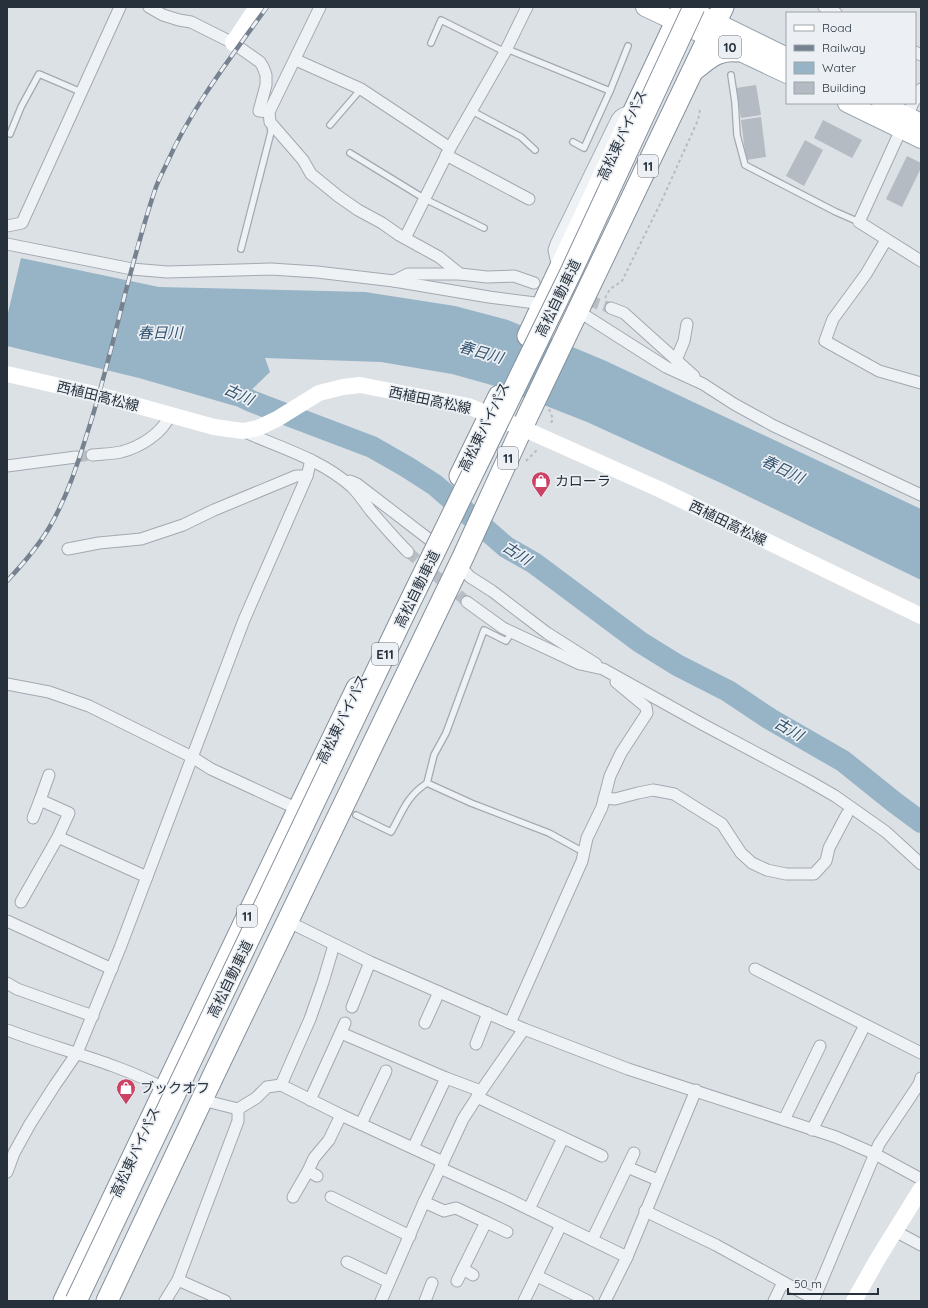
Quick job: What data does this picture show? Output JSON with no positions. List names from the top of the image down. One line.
{"streets":{"highway":["高松東バイパス","11","高松自動車道","E11"],"main road":["10","西植田高松線"]},"crossings":[["10","高松東バイパス"],["10","11"],["10","高松自動車道"],["高松東バイパス","西植田高松線"],["11","高松自動車道"],["11","西植田高松線"]],"water":["春日川","古川"],"places":{"shop":["カローラ","ブックオフ"]},"legend":["Road","Railway","Water","Building"],"scale_bar":"50 m"}
